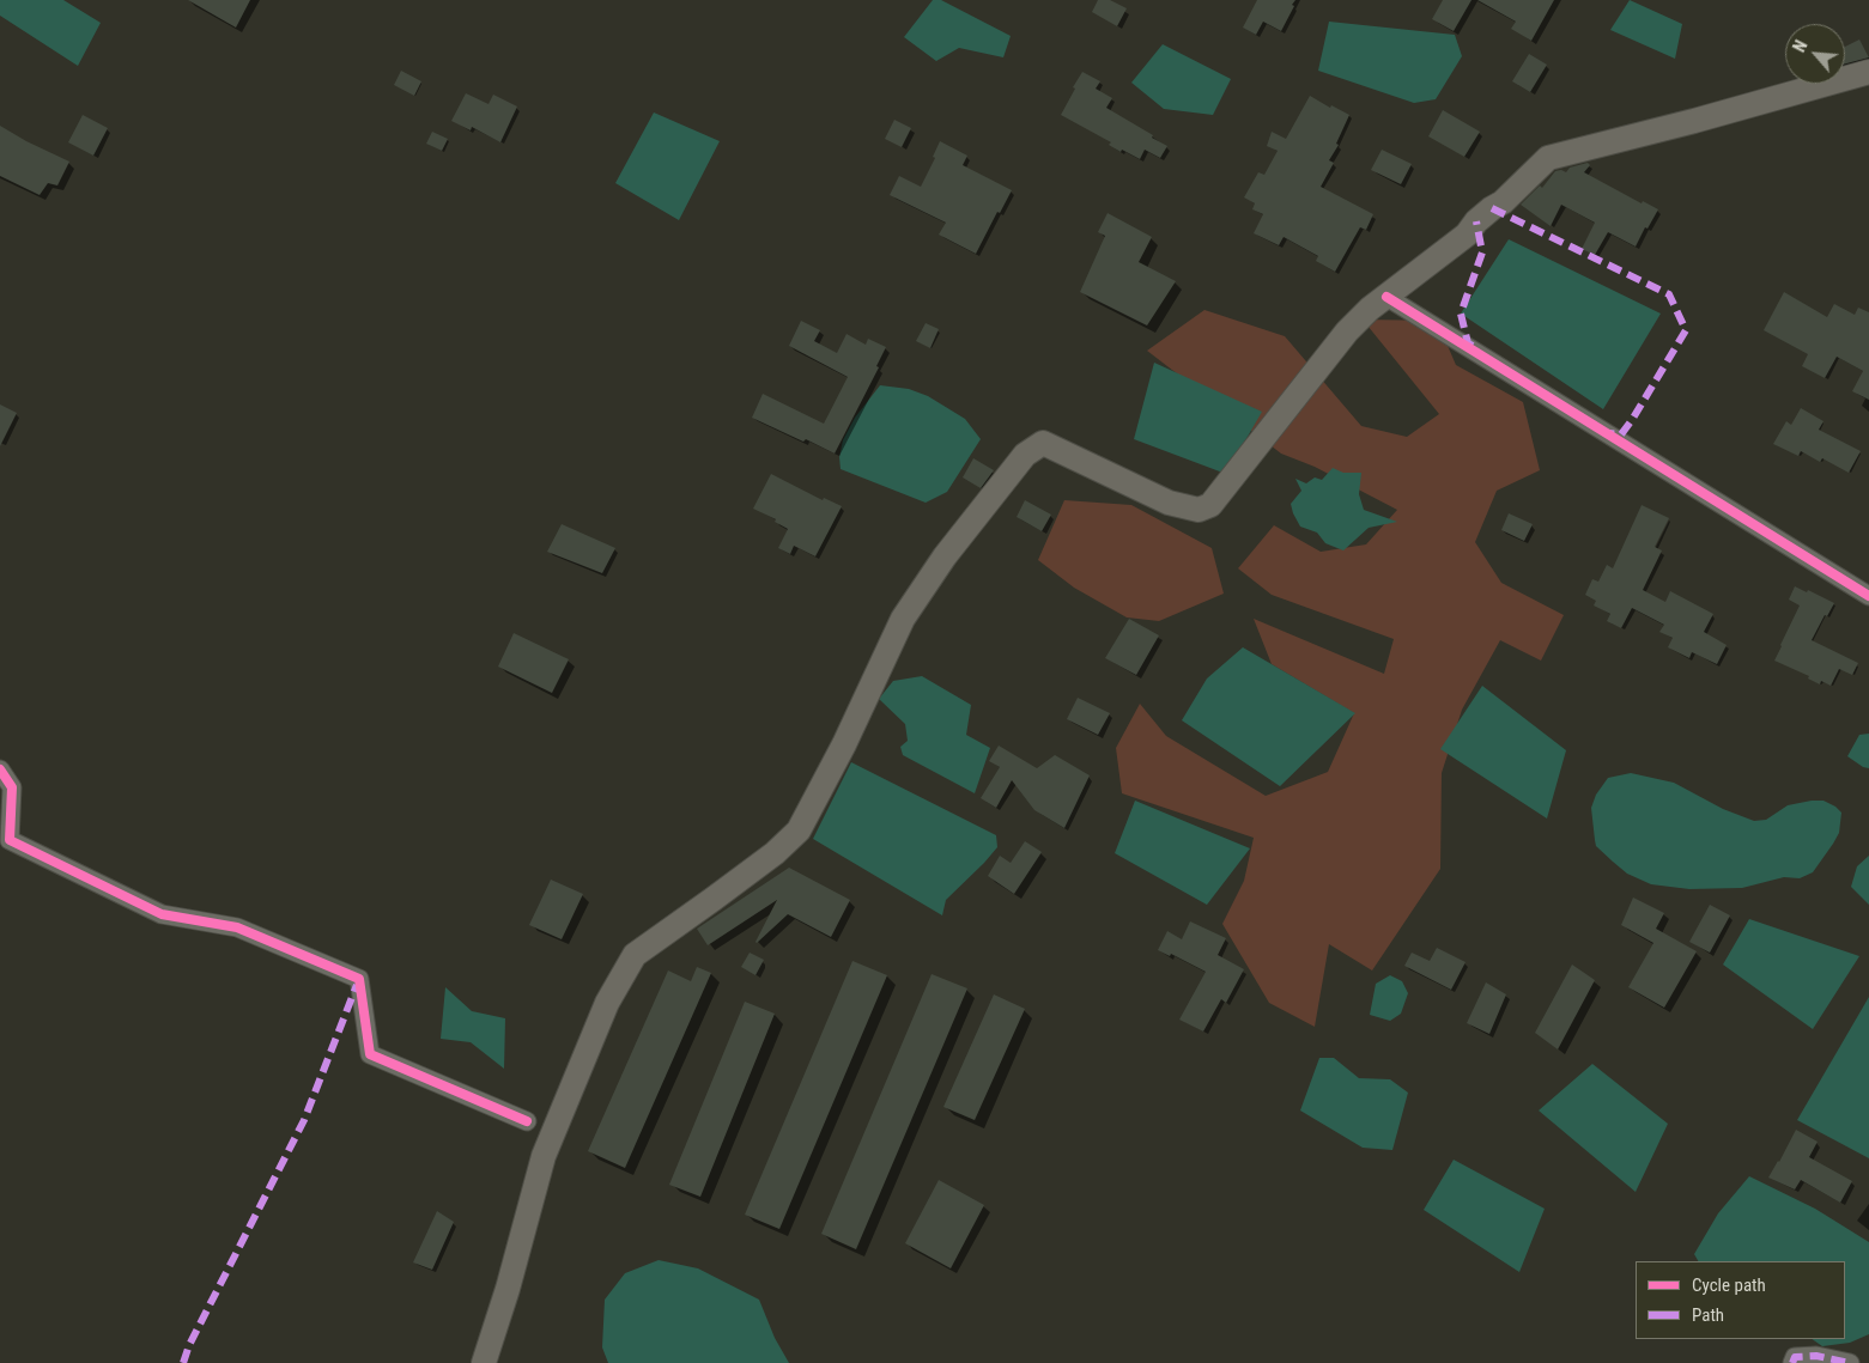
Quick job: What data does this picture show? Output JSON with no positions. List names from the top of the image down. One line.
{"legend":["Cycle path","Path"],"north":"top left"}
